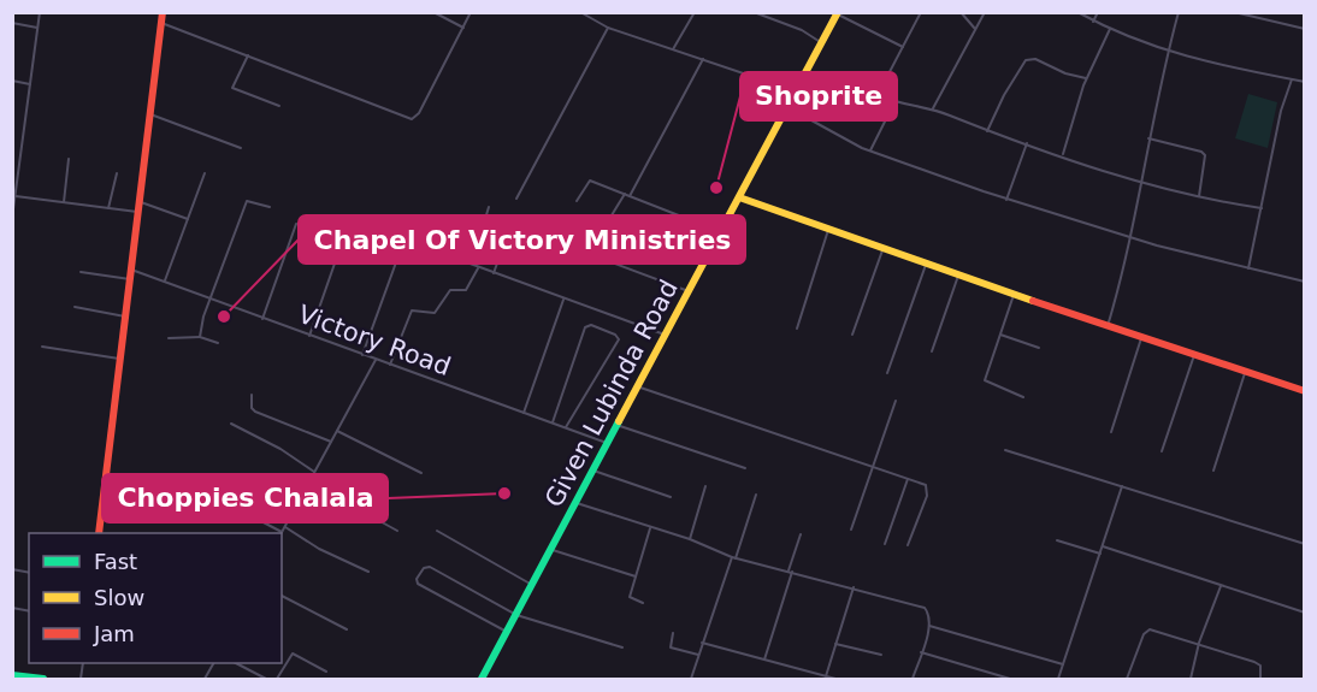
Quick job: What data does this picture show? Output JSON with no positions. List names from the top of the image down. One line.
{"streets":{"street":["Victory Road","Given Lubinda Road"]},"crossings":[["Victory Road","Given Lubinda Road"]],"places":["Shoprite","Chapel Of Victory Ministries","Choppies Chalala"],"legend":["Fast","Slow","Jam"]}
